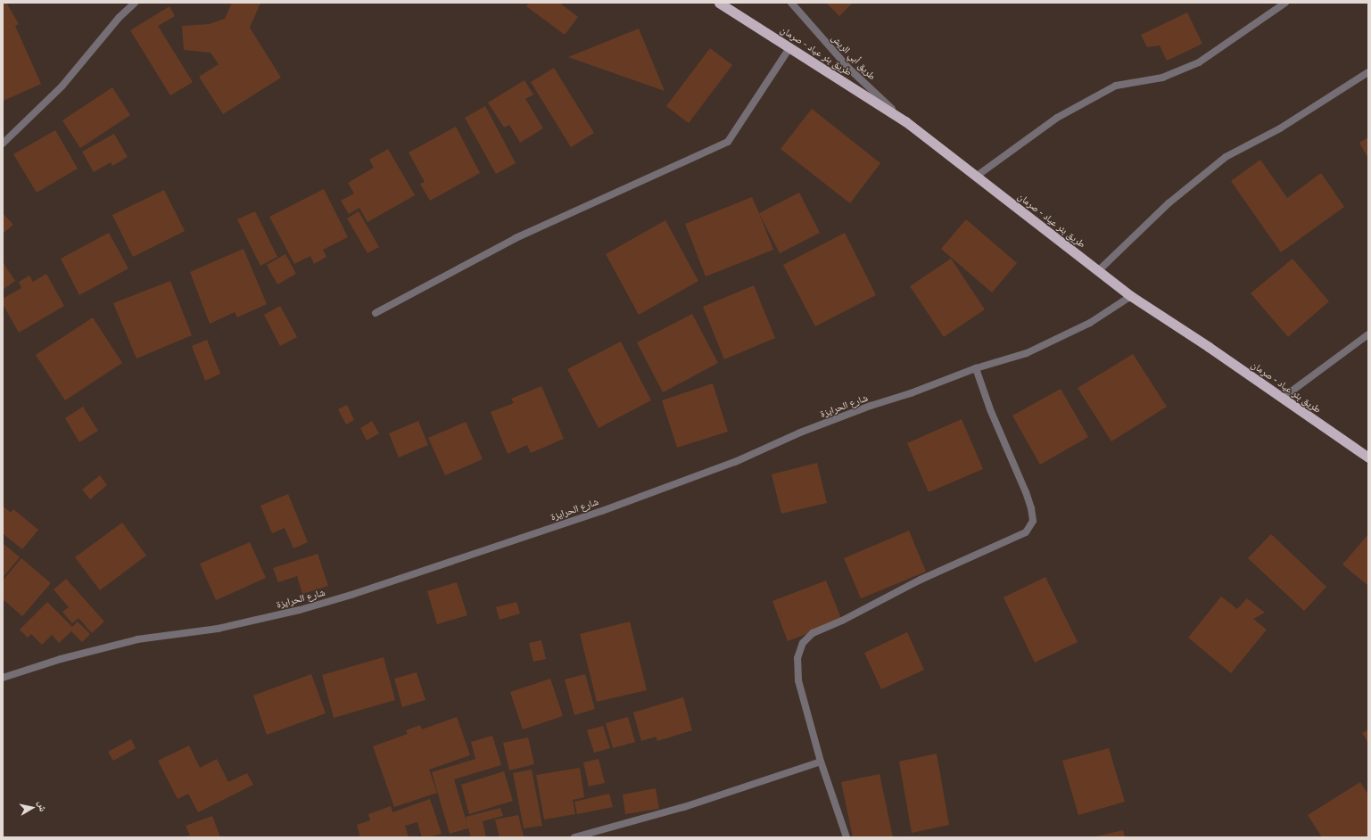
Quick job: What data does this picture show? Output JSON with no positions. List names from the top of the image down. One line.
{"streets":{"highway":["طريق بئر عياد - صرمان"],"street":["طريق أبي الريش","شارع الحرايزة"]},"crossings":[["طريق بئر عياد - صرمان","طريق أبي الريش"],["طريق بئر عياد - صرمان","شارع الحرايزة"]],"north":"right"}
